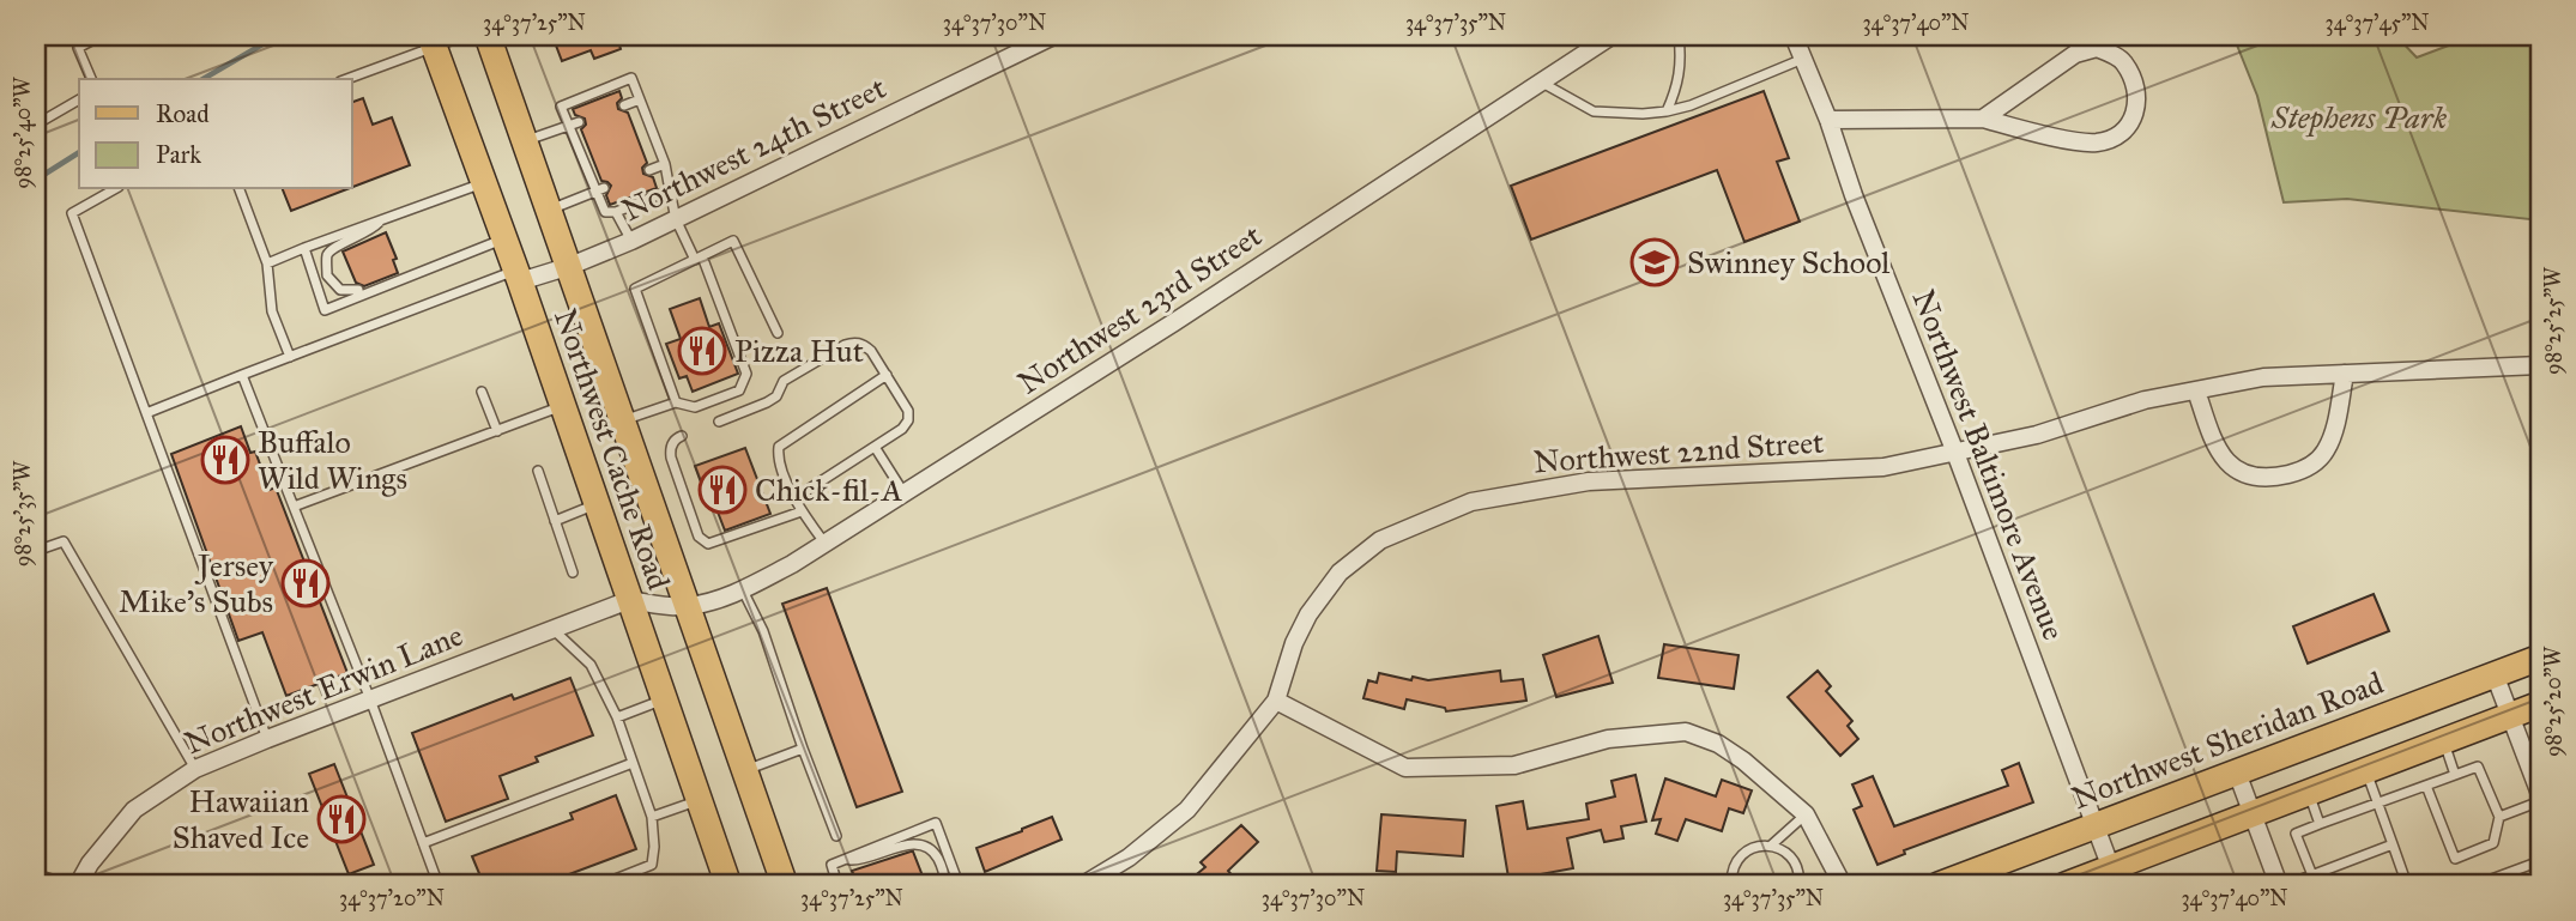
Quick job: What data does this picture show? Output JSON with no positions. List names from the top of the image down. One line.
{"streets":{"main road":["Northwest Cache Road","Northwest Sheridan Road"],"street":["Northwest 24th Street","Northwest 23rd Street","Northwest 22nd Street","Northwest Baltimore Avenue","Northwest Erwin Lane"]},"crossings":[["Northwest 24th Street","Northwest Cache Road"],["Northwest 23rd Street","Northwest Cache Road"],["Northwest 23rd Street","Northwest Erwin Lane"],["Northwest Cache Road","Northwest Erwin Lane"],["Northwest 22nd Street","Northwest Baltimore Avenue"],["Northwest Baltimore Avenue","Northwest Sheridan Road"]],"parks":["Stephens Park"],"places":{"school or university":["Swinney School"],"restaurant":["Pizza Hut","Buffalo Wild Wings","Chick-fil-A","Jersey Mike's Subs","Hawaiian Shaved Ice"]},"legend":["Road","Park"],"coordinates":["34°37'25\"N","34°37'30\"N","34°37'35\"N","34°37'40\"N","34°37'45\"N","98°25'40\"W","98°25'25\"W","98°25'35\"W","98°25'20\"W","34°37'20\"N"]}
